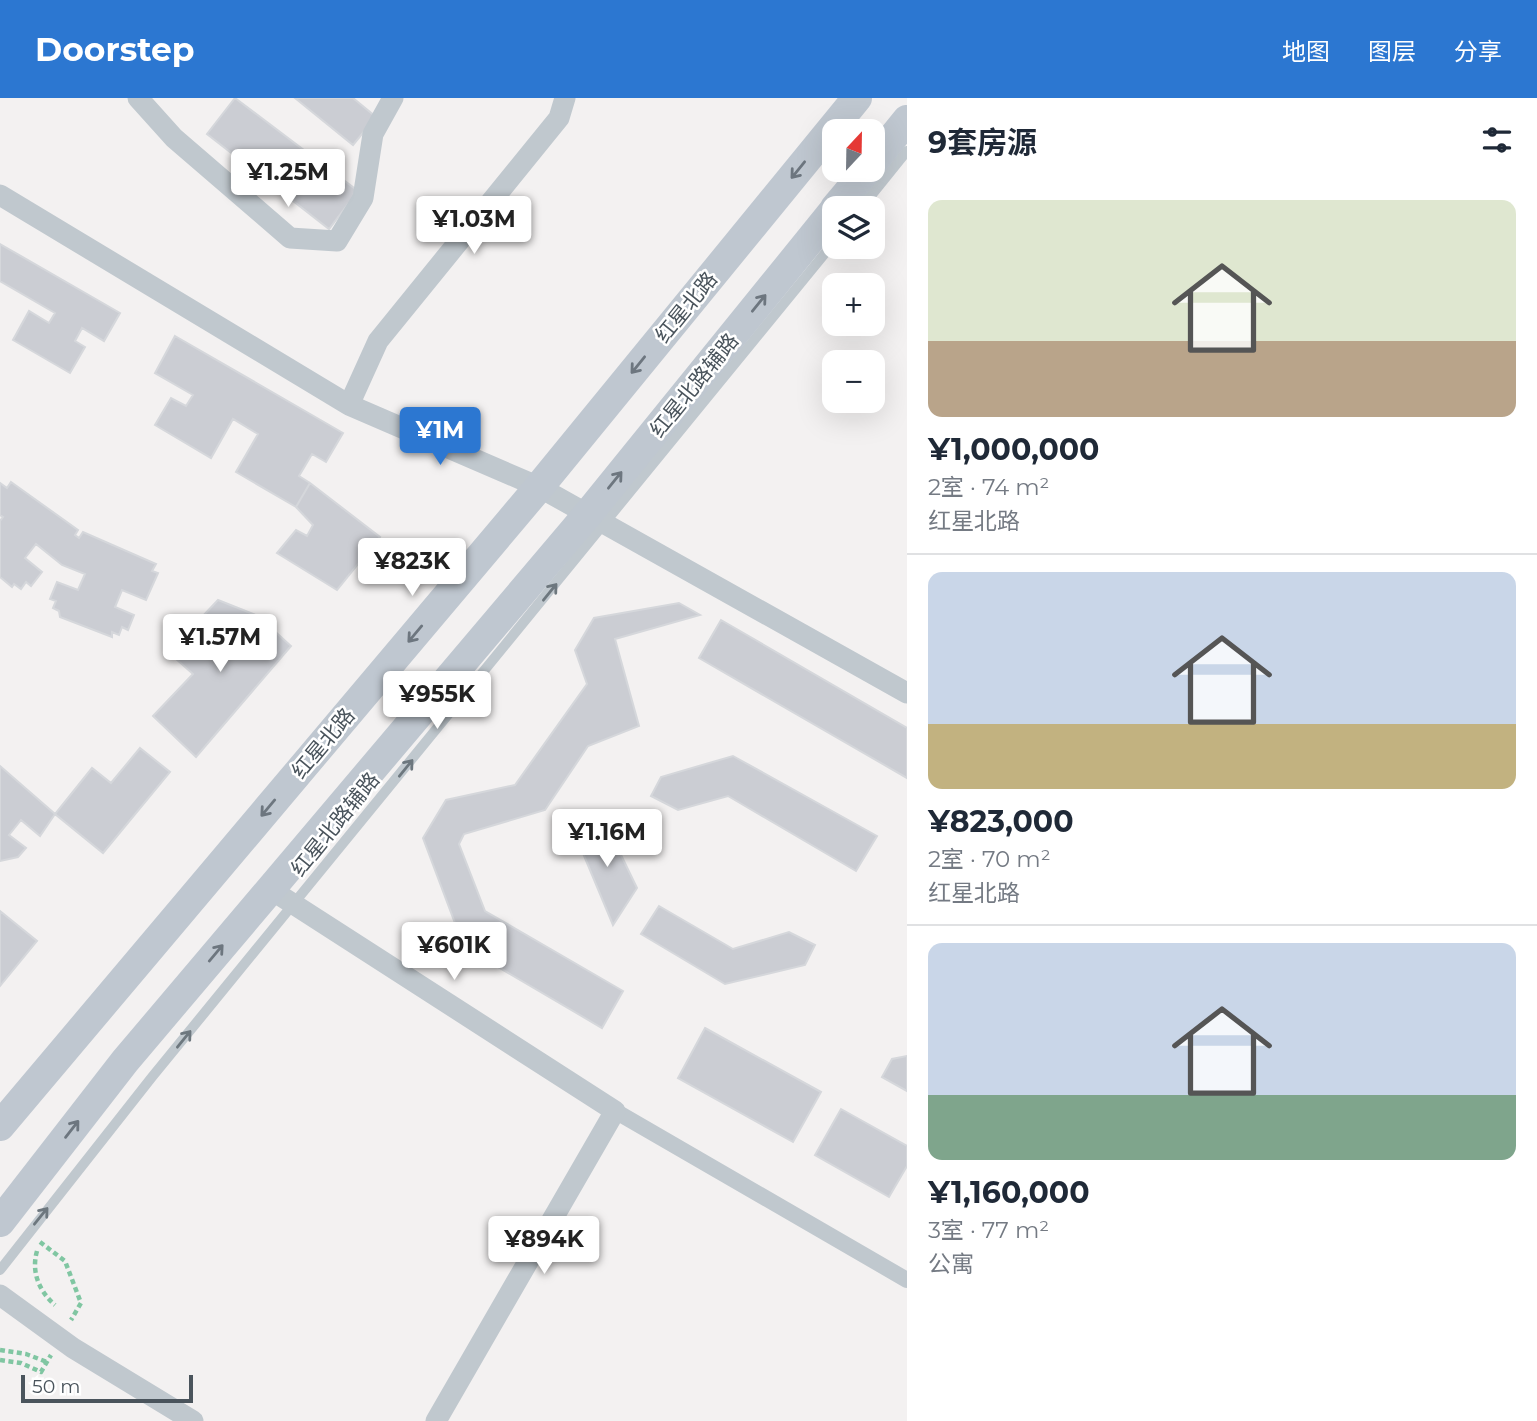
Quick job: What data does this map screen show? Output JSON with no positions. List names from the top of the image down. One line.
{"streets":{"main road":["红星北路"],"lane":["红星北路辅路"]},"one_way":["红星北路辅路"],"scale_bar":"50 m","north":"top","page":{"header":"Doorstep","nav":["地图","图层","分享"],"heading":"9套房源","map_buttons":["+","−"],"price":["¥1.25M","¥1.03M","¥1M","¥823K","¥1.57M","¥955K","¥1.16M","¥601K","¥894K"],"list":[{"name":"¥1,000,000","note":"2室 · 74 m² · 红星北路"},{"name":"¥823,000","note":"2室 · 70 m² · 红星北路"},{"name":"¥1,160,000","note":"3室 · 77 m² · 公寓"}],"scale":"50 m"}}
